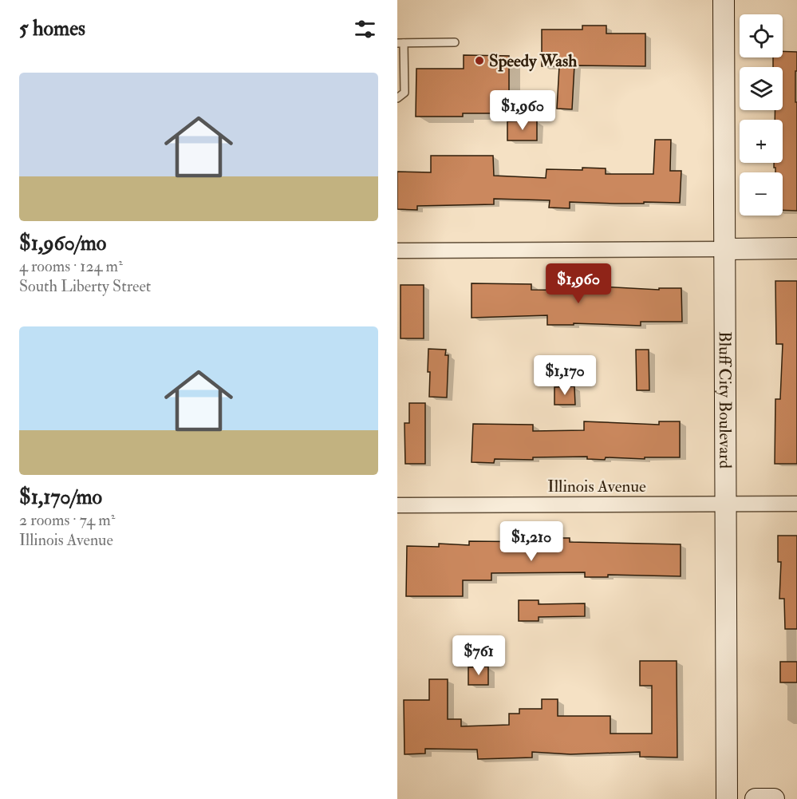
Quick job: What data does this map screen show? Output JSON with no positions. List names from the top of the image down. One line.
{"streets":{"main road":["Bluff City Boulevard"],"street":["Illinois Avenue"]},"crossings":[["Bluff City Boulevard","Illinois Avenue"]],"places":["Speedy Wash"],"page":{"heading":"5 homes","map_buttons":["+","−"],"list":[{"name":"$1,960/mo","note":"4 rooms · 124 m² · South Liberty Street"},{"name":"$1,170/mo","note":"2 rooms · 74 m² · Illinois Avenue"}],"price":["$1,960","$1,960","$1,170","$1,210","$761"]}}
